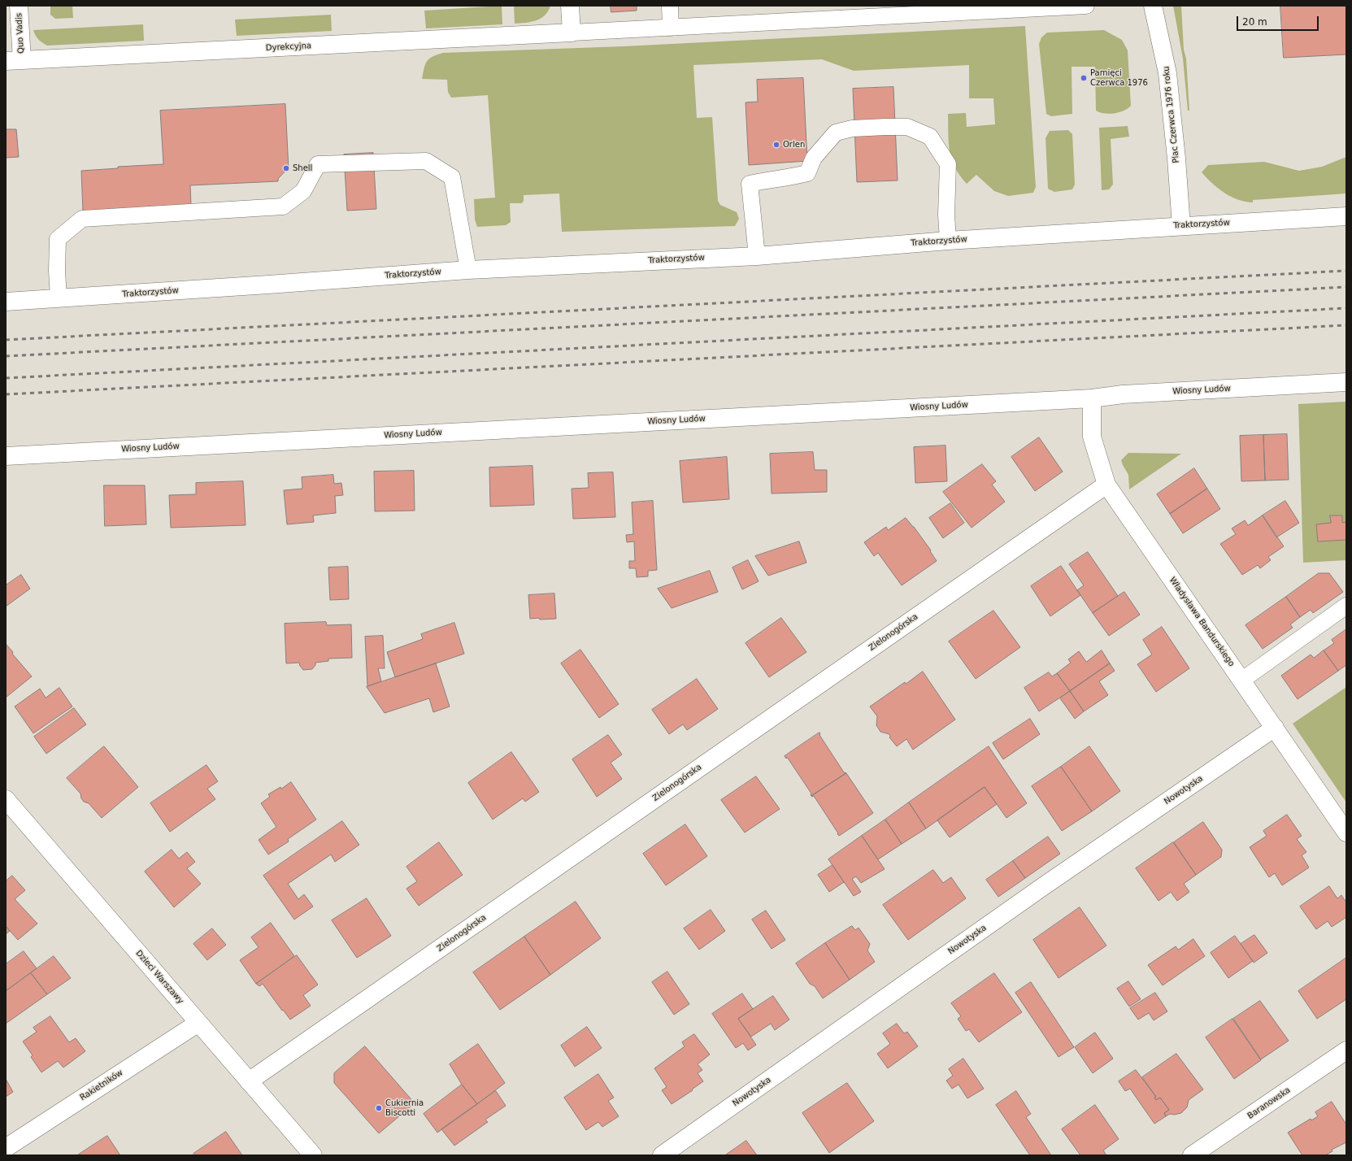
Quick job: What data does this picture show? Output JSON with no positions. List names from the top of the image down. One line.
{"streets":{"street":["Quo Vadis","Dyrekcyjna","Plac Czerwca 1976 roku","Traktorzystów","Wiosny Ludów","Władysława Bandurskiego","Zielonogórska","Nowotyska","Dzieci Warszawy","Rakietników","Baranowska"]},"crossings":[["Quo Vadis","Dyrekcyjna"],["Plac Czerwca 1976 roku","Traktorzystów"],["Wiosny Ludów","Władysława Bandurskiego"],["Władysława Bandurskiego","Zielonogórska"],["Władysława Bandurskiego","Nowotyska"],["Zielonogórska","Dzieci Warszawy"],["Dzieci Warszawy","Rakietników"]],"places":["Pamięci Czerwca 1976","Orlen","Shell","Cukiernia Biscotti"],"scale_bar":"20 m"}
